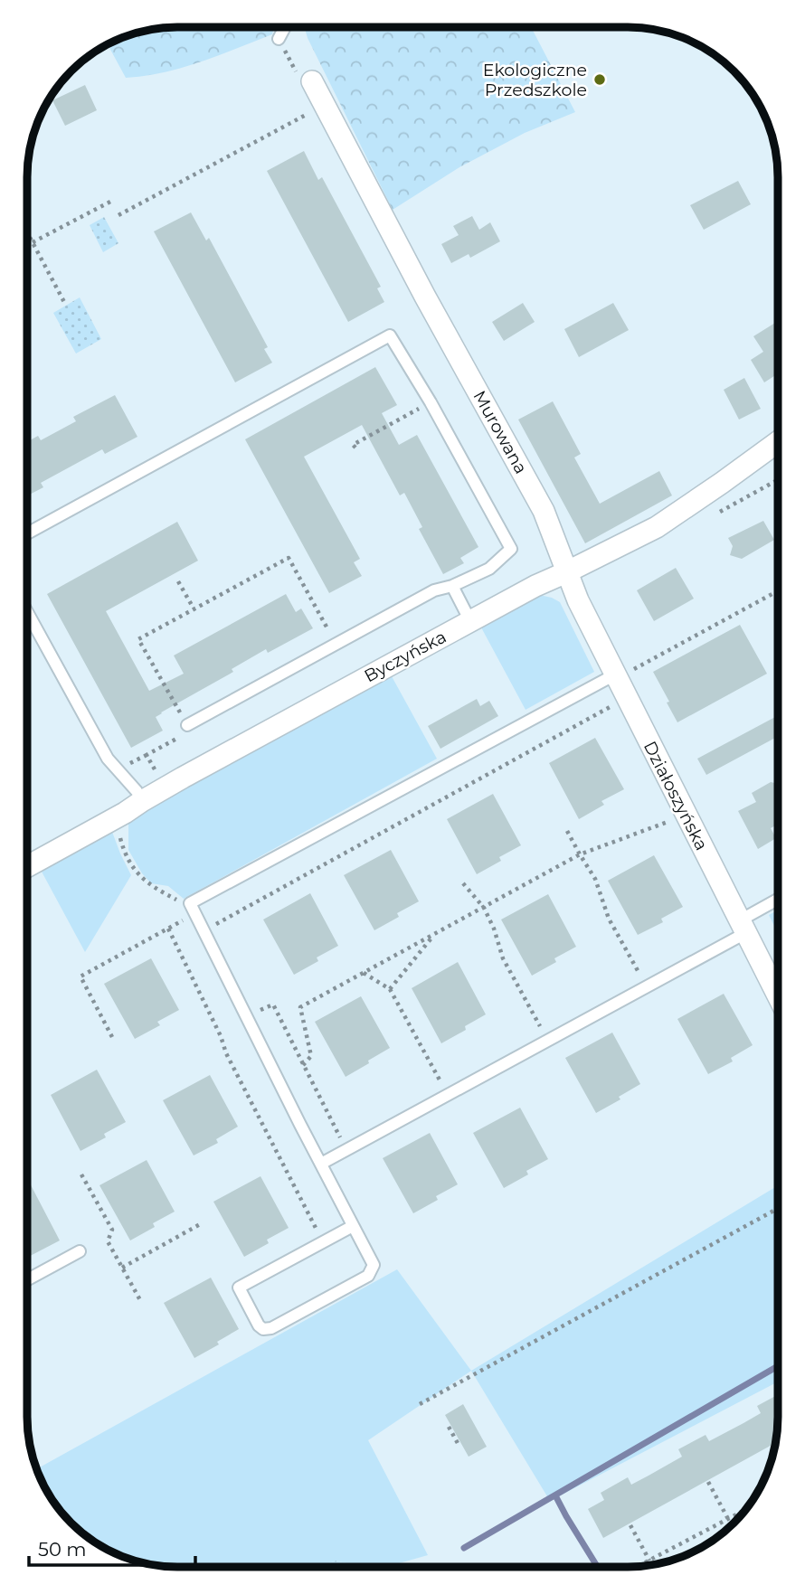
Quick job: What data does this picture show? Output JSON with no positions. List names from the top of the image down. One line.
{"streets":{"street":["Murowana","Byczyńska","Działoszyńska"]},"crossings":[["Murowana","Byczyńska"],["Murowana","Działoszyńska"],["Byczyńska","Działoszyńska"]],"places":["Ekologiczne Przedszkole"],"scale_bar":"50 m"}
